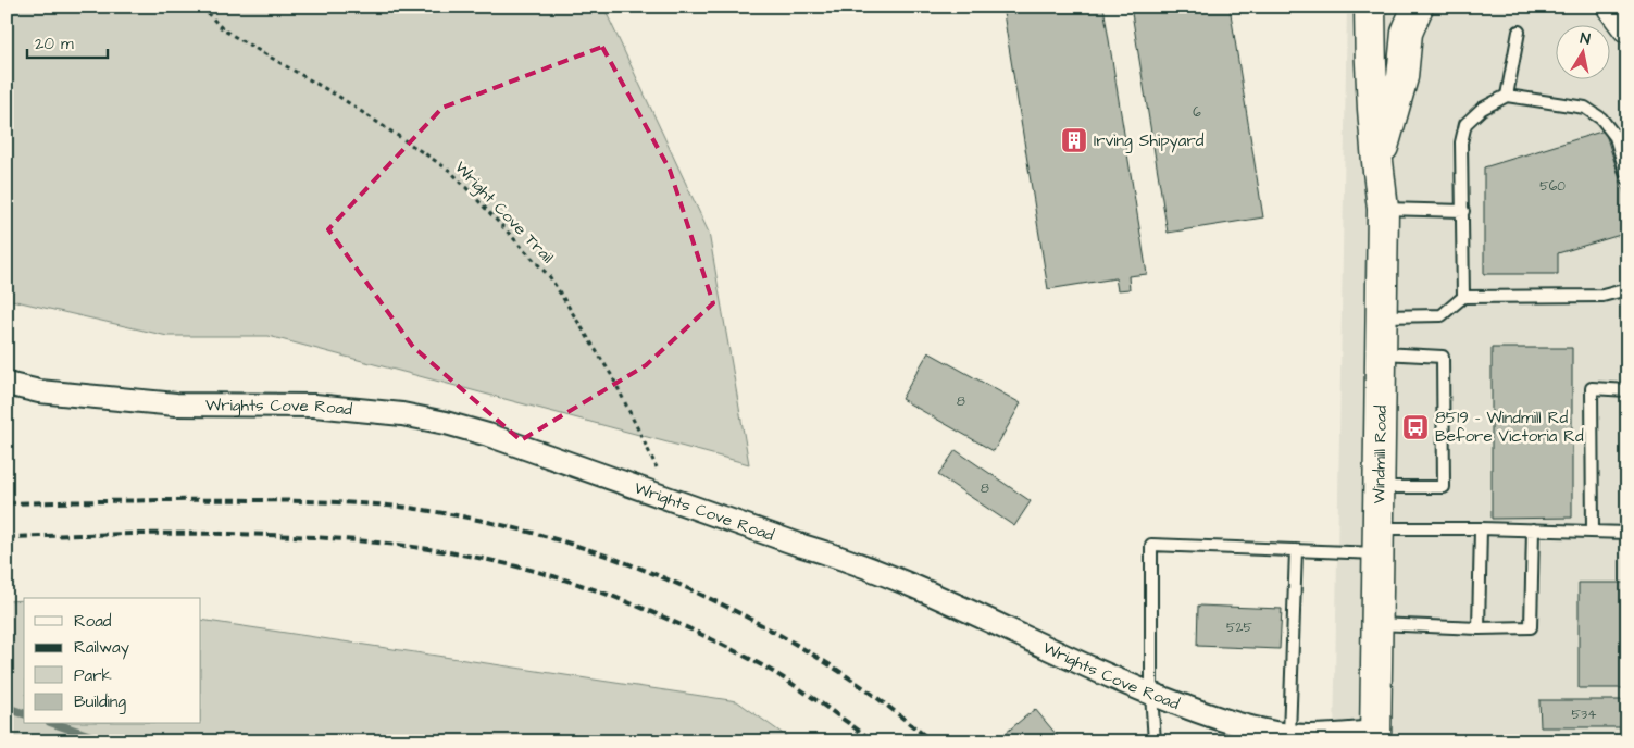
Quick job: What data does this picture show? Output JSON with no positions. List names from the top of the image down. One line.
{"streets":{"main road":["Windmill Road"],"street":["Wrights Cove Road"],"path":["Wright Cove Trail"]},"crossings":[["Wright Cove Trail","Wrights Cove Road"],["Wrights Cove Road","Windmill Road"]],"places":{"building":["Irving Shipyard"],"bus stop":["8519 - Windmill Rd Before Victoria Rd"]},"house_numbers":["6","560","8","8","525","534"],"legend":["Road","Railway","Park","Building"],"scale_bar":"20 m","north":"top"}
